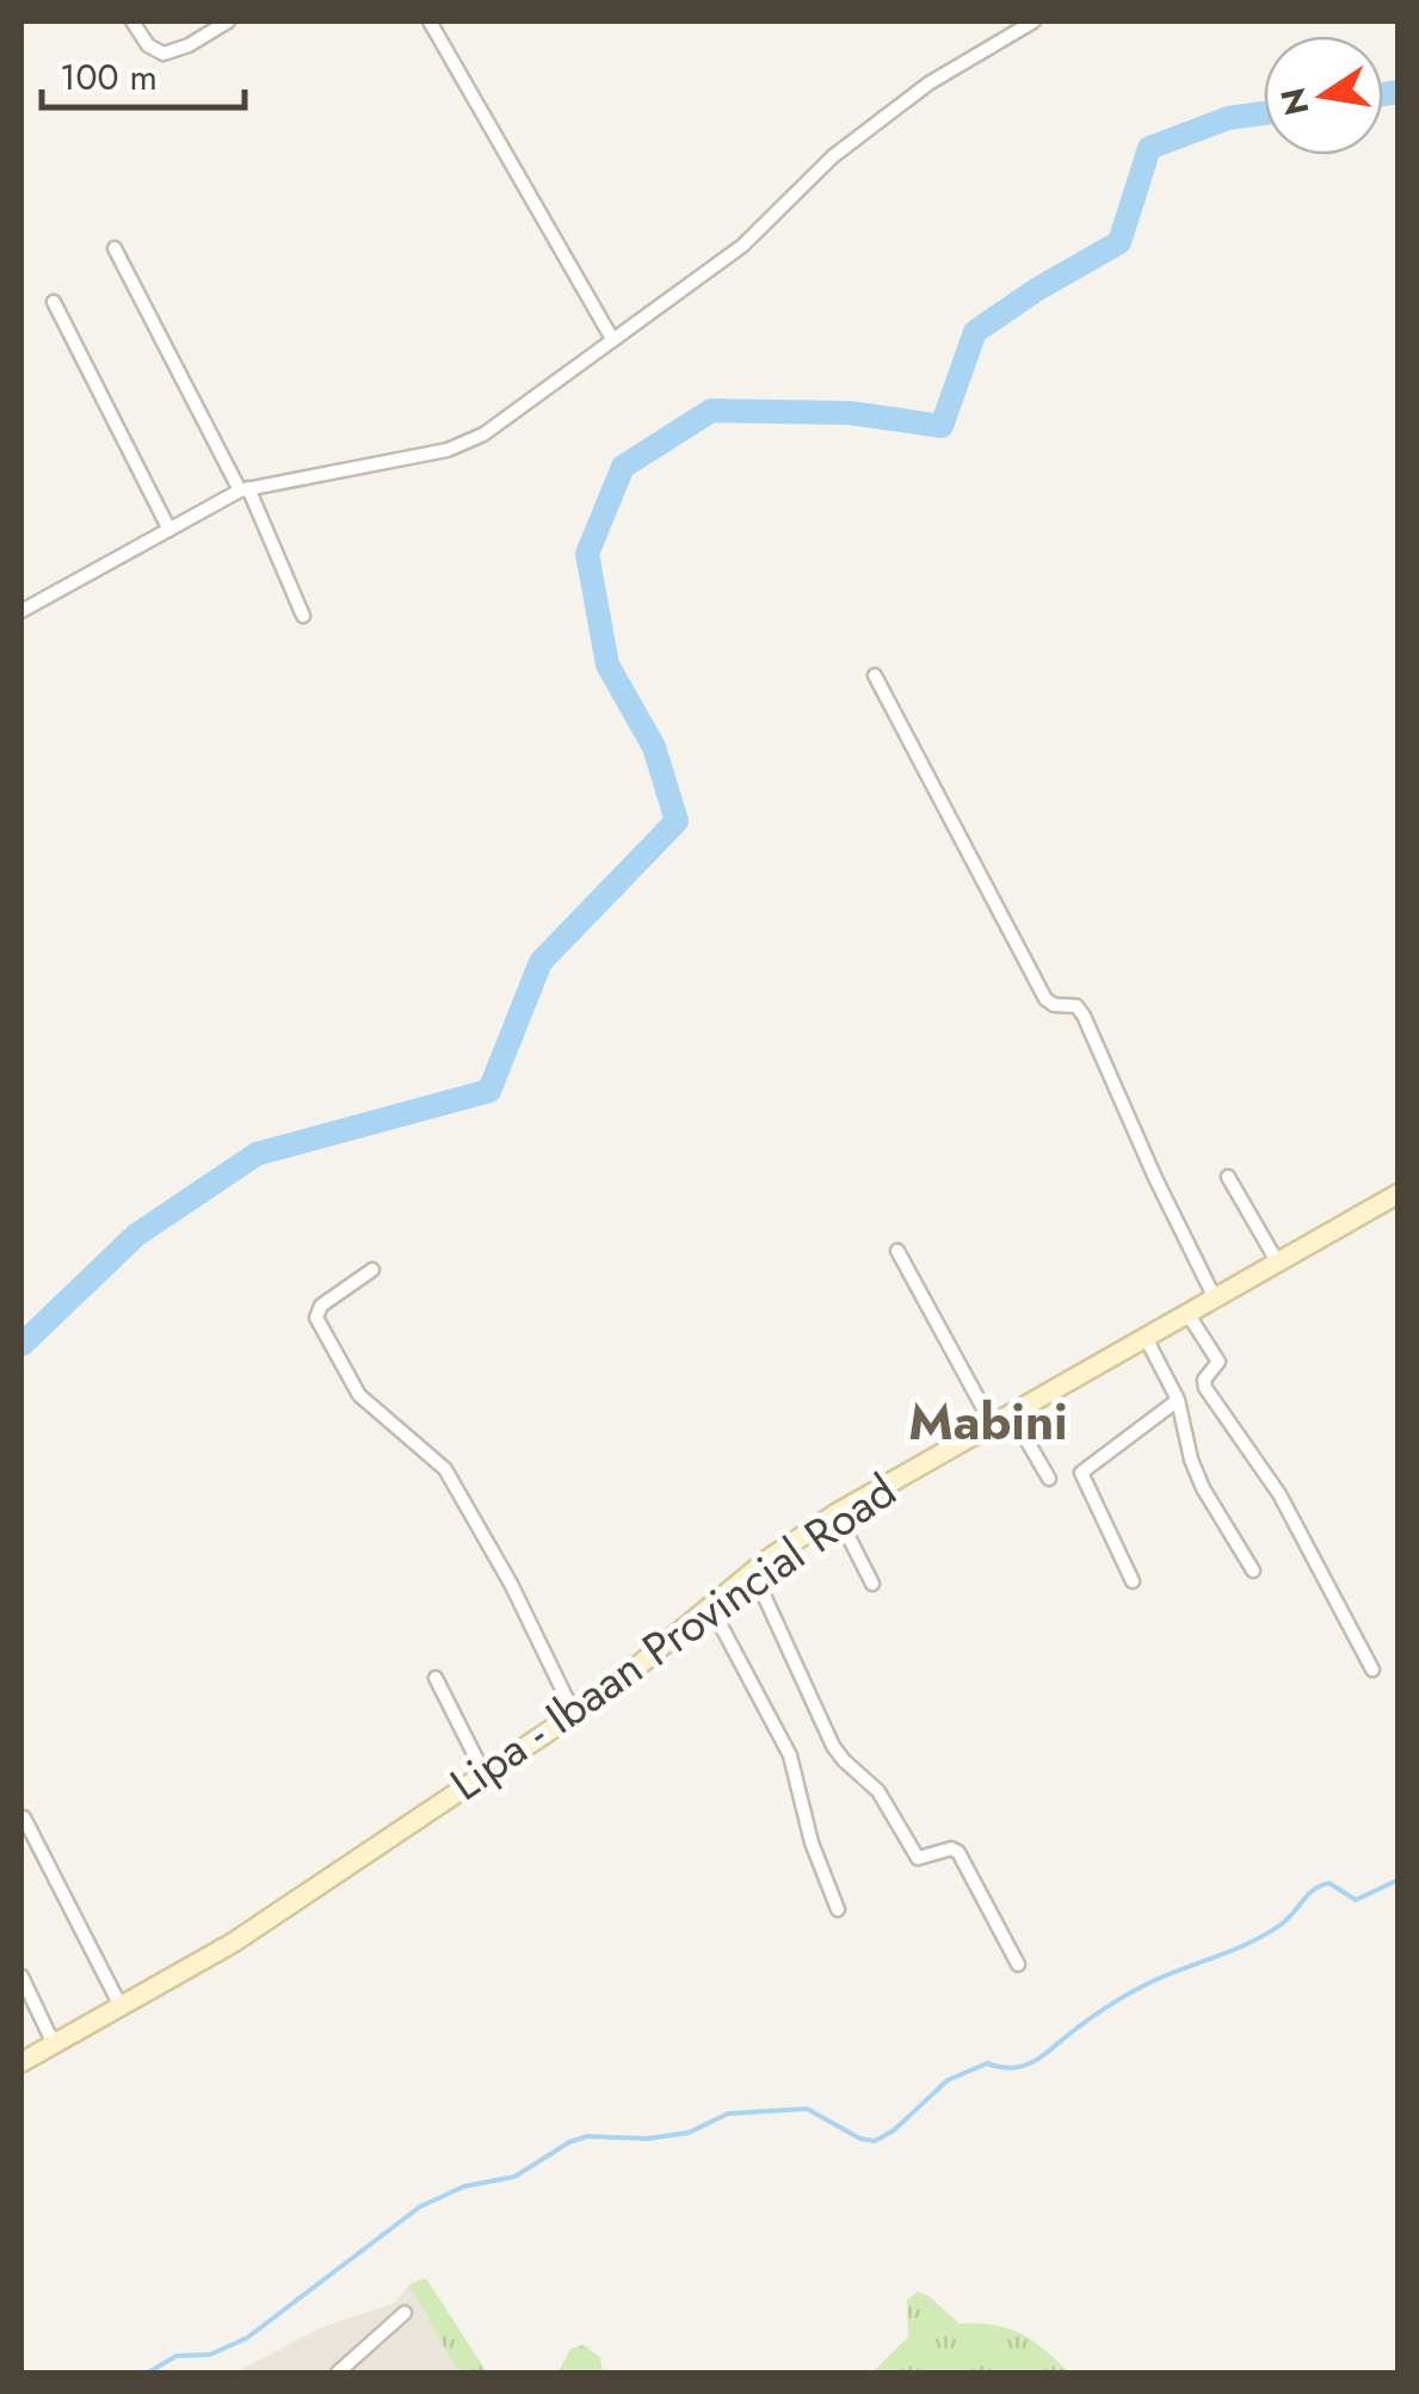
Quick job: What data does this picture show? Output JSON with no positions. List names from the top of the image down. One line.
{"streets":{"main road":["Lipa - Ibaan Provincial Road"]},"districts":["Mabini"],"scale_bar":"100 m","north":"left"}
